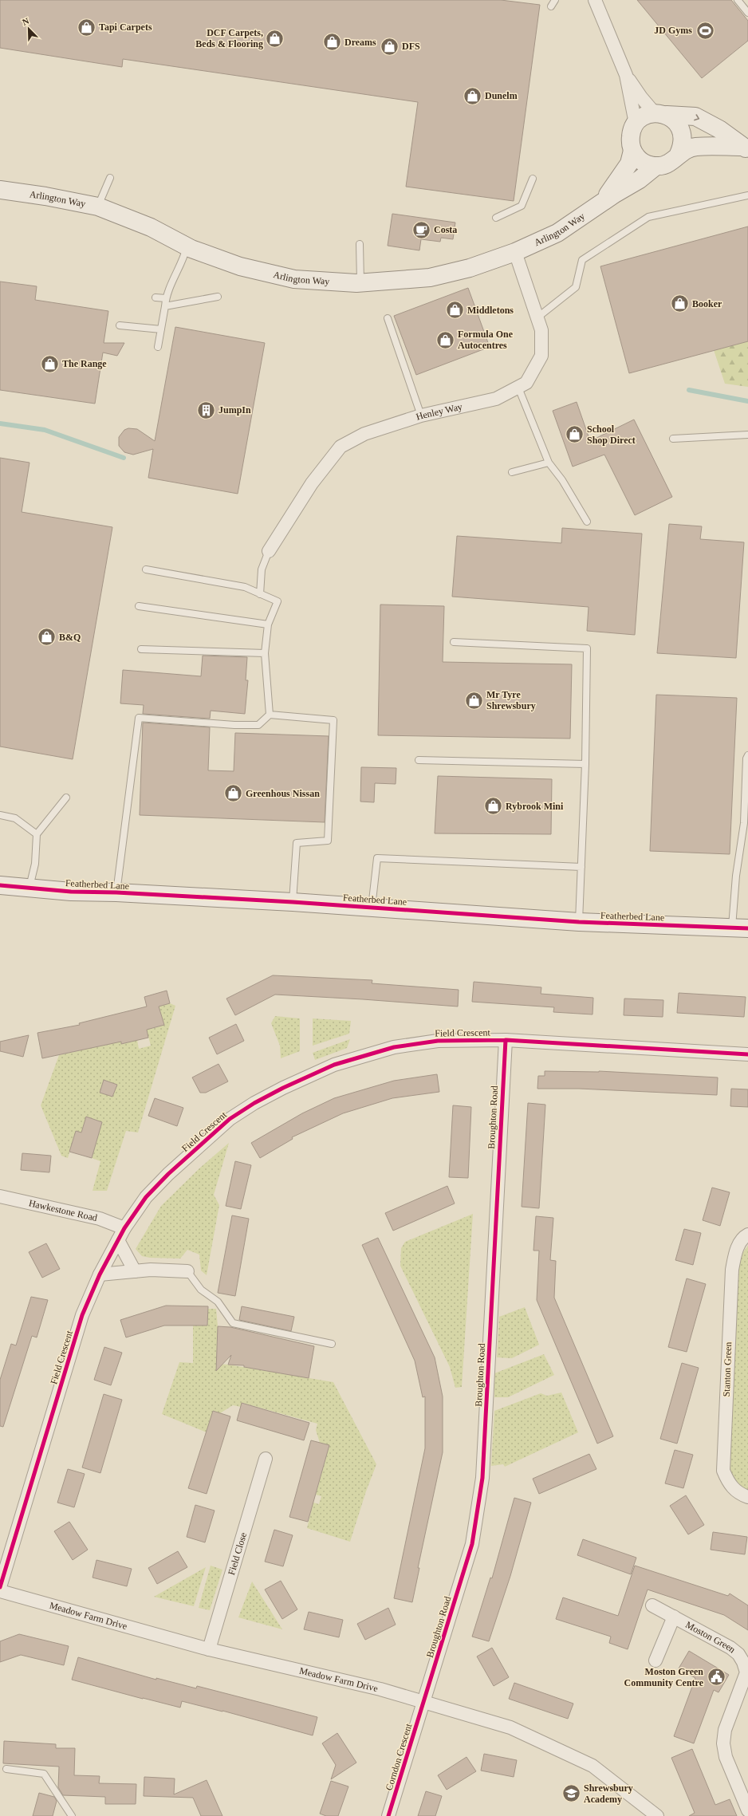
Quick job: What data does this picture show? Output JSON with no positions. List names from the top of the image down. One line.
{"streets":{"street":["Arlington Way","Henley Way","Featherbed Lane","Field Crescent","Broughton Road","Hawkestone Road","Stanton Green","Field Close","Meadow Farm Drive","Moston Green","Corndon Crescent"]},"crossings":[["Arlington Way","Henley Way"],["Field Crescent","Broughton Road"],["Field Crescent","Hawkestone Road"],["Broughton Road","Meadow Farm Drive"],["Broughton Road","Corndon Crescent"],["Field Close","Meadow Farm Drive"],["Meadow Farm Drive","Corndon Crescent"]],"places":{"shop":["Tapi Carpets","DCF Carpets, Beds & Flooring","Dreams","DFS","Dunelm","Booker","Middletons","Formula One Autocentres","The Range","School Shop Direct","B&Q","Mr Tyre Shrewsbury","Greenhous Nissan","Rybrook Mini"],"sports":["JD Gyms"],"cafe":["Costa"],"building":["JumpIn"],"public building":["Moston Green Community Centre"],"school or university":["Shrewsbury Academy"]},"north":"top left"}
